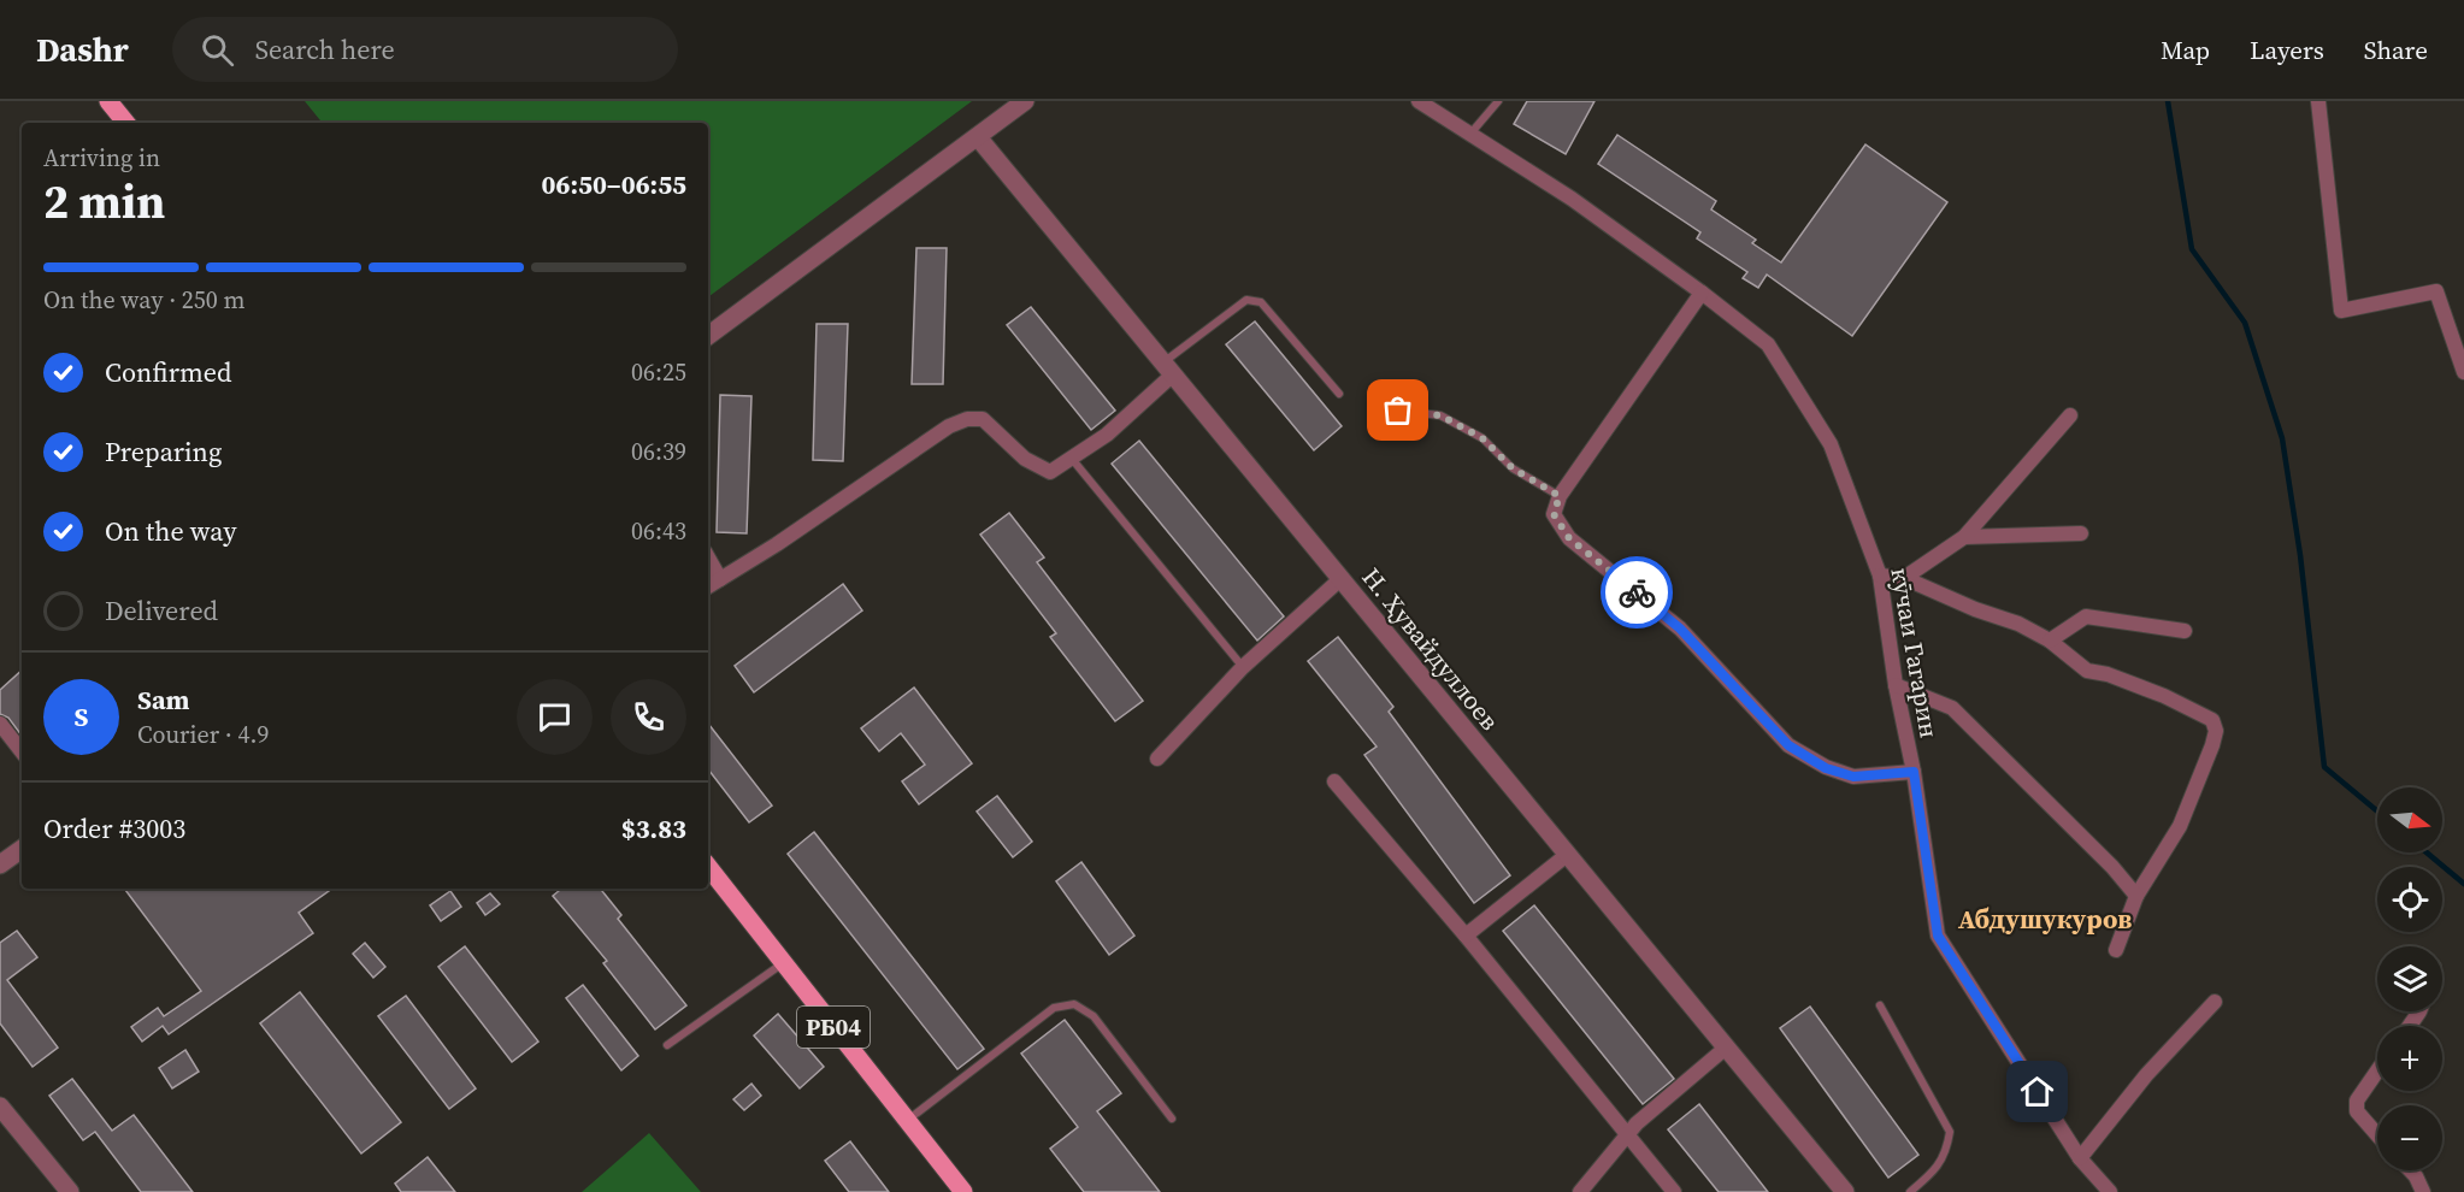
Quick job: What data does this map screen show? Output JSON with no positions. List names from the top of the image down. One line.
{"streets":{"main road":["РБ04"],"street":["Н. Ҳувайдуллоев","кӯчаи Гагарин"]},"districts":["Абдушукуров"],"north":"right","page":{"header":"Dashr","search":"Search here","nav":["Map","Layers","Share"],"heading":["2 min","Arriving in","06:50–06:55"],"panel":["Sam","Courier · 4.9","Order #3003","$3.83"],"bar":"On the way · 250 m","list":[["Confirmed","06:25"],["Preparing","06:39"],["On the way","06:43"],"Delivered"],"round":"S","map_buttons":["+","−"]}}
